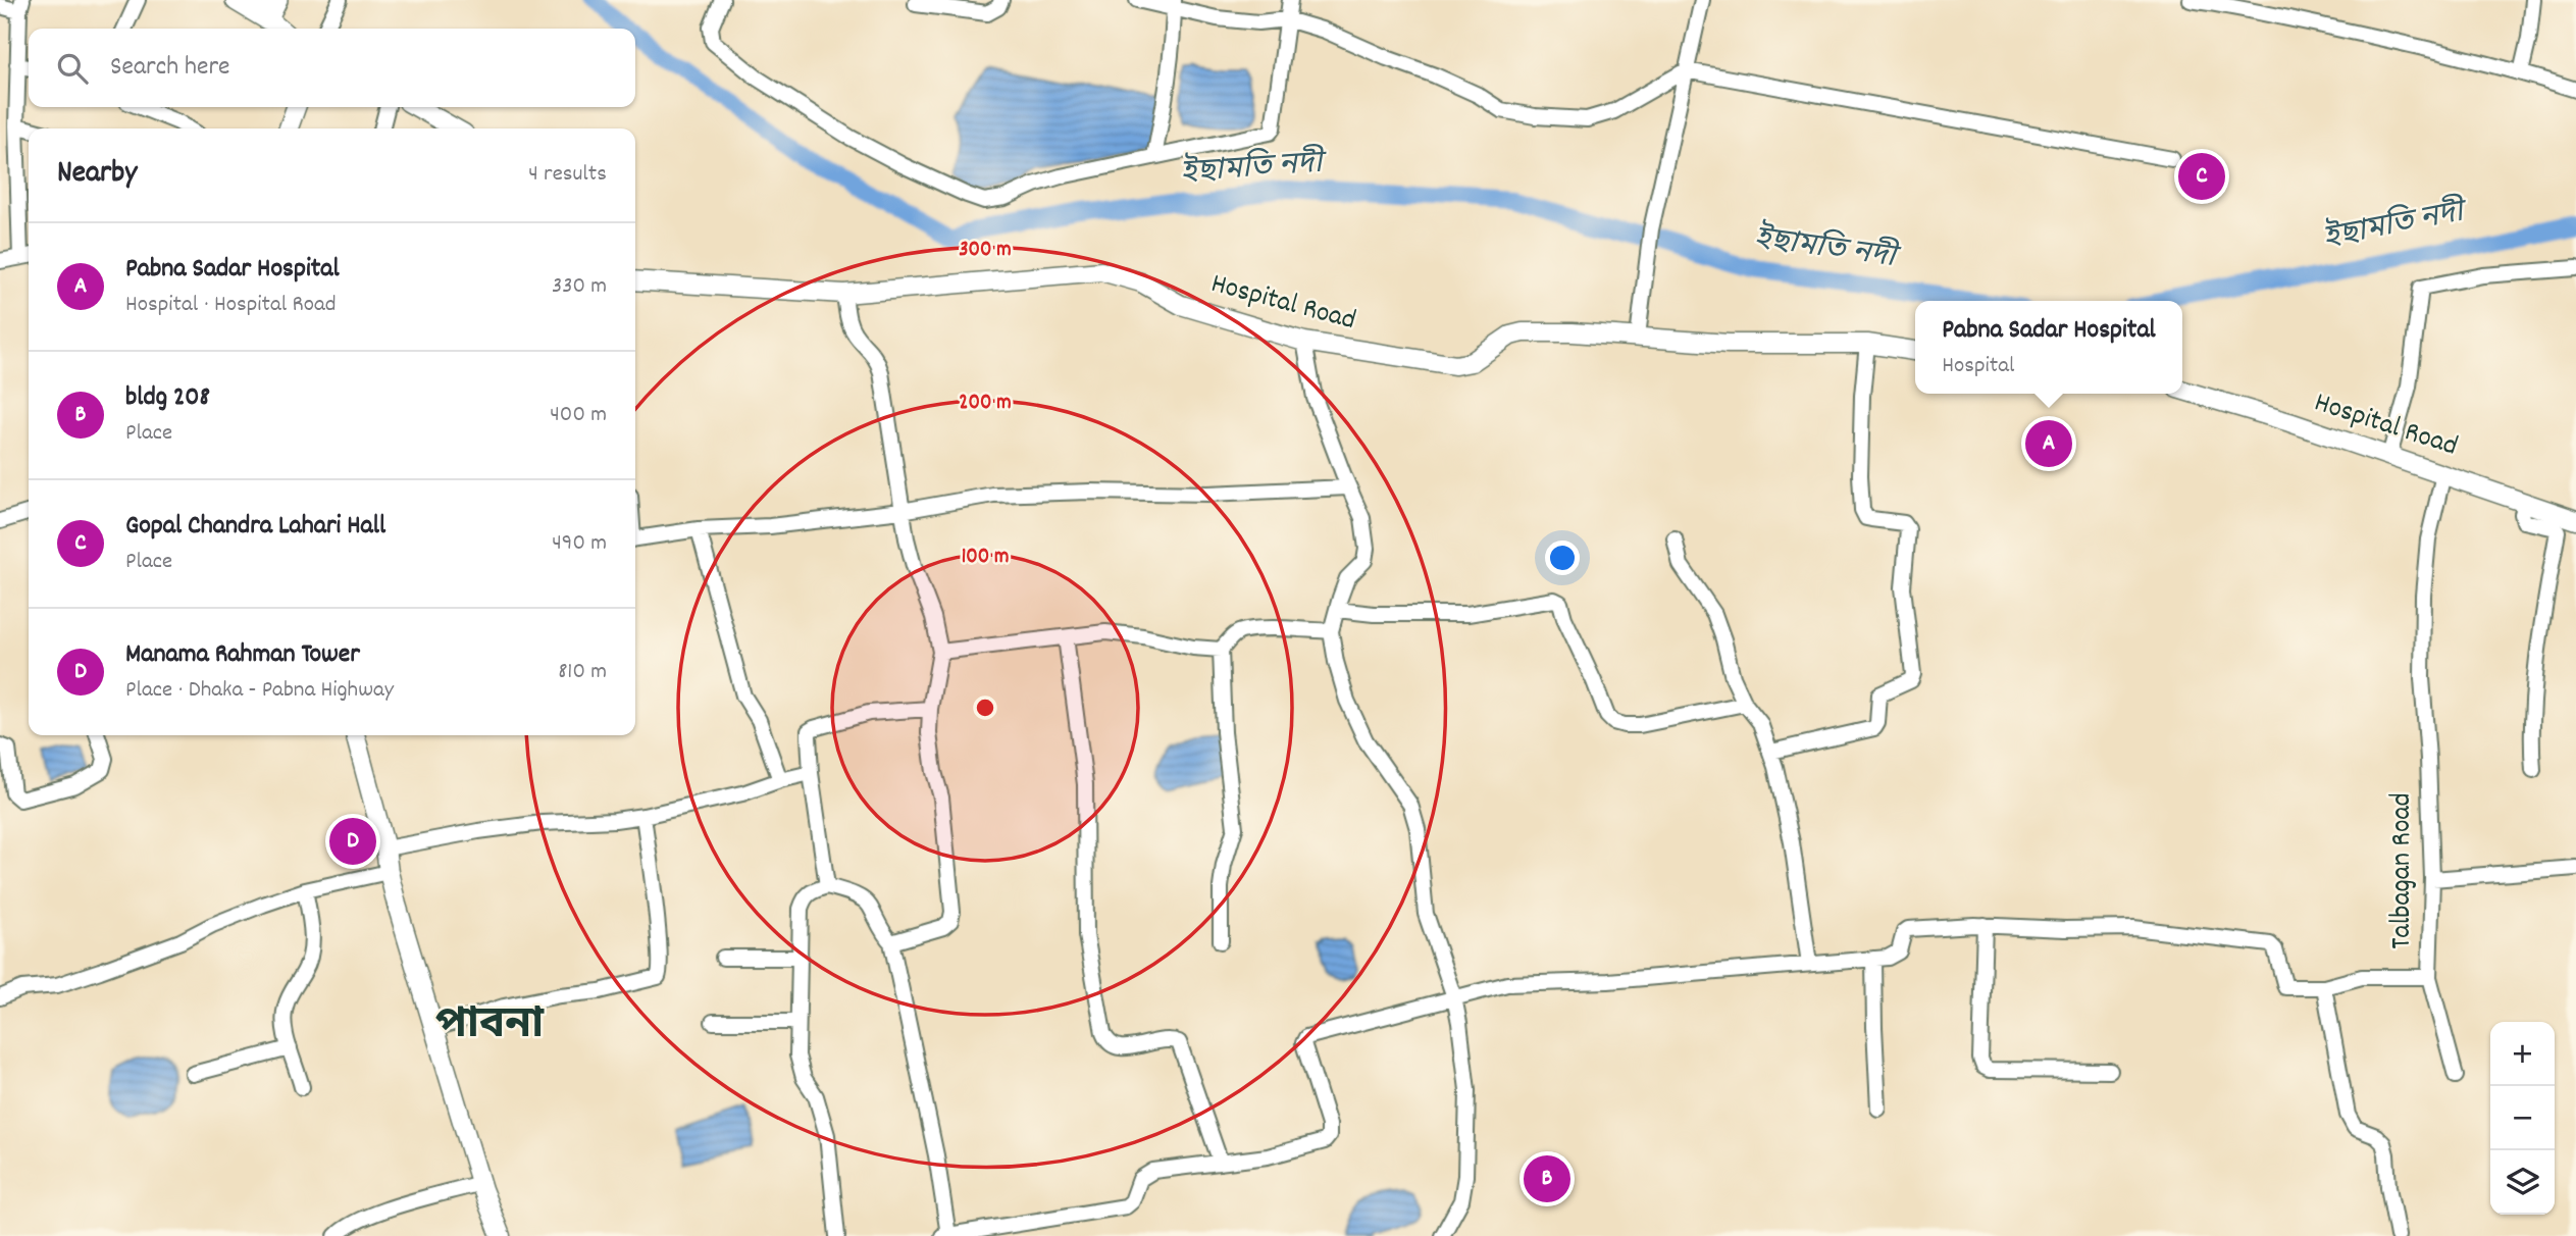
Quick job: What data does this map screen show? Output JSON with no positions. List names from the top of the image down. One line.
{"streets":{"main road":["Hospital Road"],"street":["Talbagan Road"]},"crossings":[["Hospital Road","Talbagan Road"]],"districts":["পাবনা"],"water":["ইছামতি নদী"],"page":{"search":"Search here","heading":["Nearby","4 results"],"pins":["C","A","D","B"],"list":[{"mark":"A","name":"Pabna Sadar Hospital","note":"Hospital · Hospital Road","value":"330 m"},{"mark":"B","name":"bldg 208","note":"Place","value":"400 m"},{"mark":"C","name":"Gopal Chandra Lahari Hall","note":"Place","value":"490 m"},{"mark":"D","name":"Manama Rahman Tower","note":"Place · Dhaka - Pabna Highway","value":"810 m"}],"popup":["Pabna Sadar Hospital","Hospital"],"map_buttons":["+","−"]},"rings":["300 m","200 m","100 m"]}
